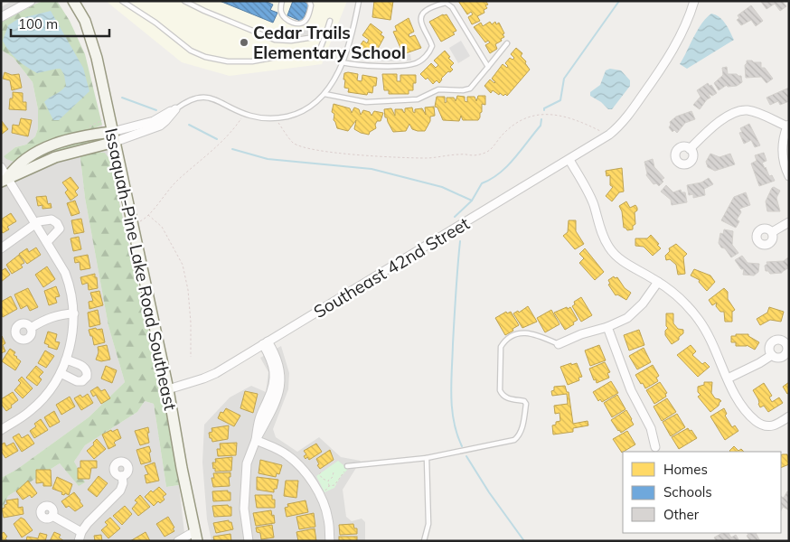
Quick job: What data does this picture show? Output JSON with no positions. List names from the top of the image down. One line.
{"streets":{"main road":["Issaquah-Pine Lake Road Southeast"],"street":["Southeast 42nd Street"]},"crossings":[["Southeast 42nd Street","Issaquah-Pine Lake Road Southeast"]],"places":["Cedar Trails Elementary School"],"legend":["Homes","Schools","Other"],"scale_bar":"100 m"}
